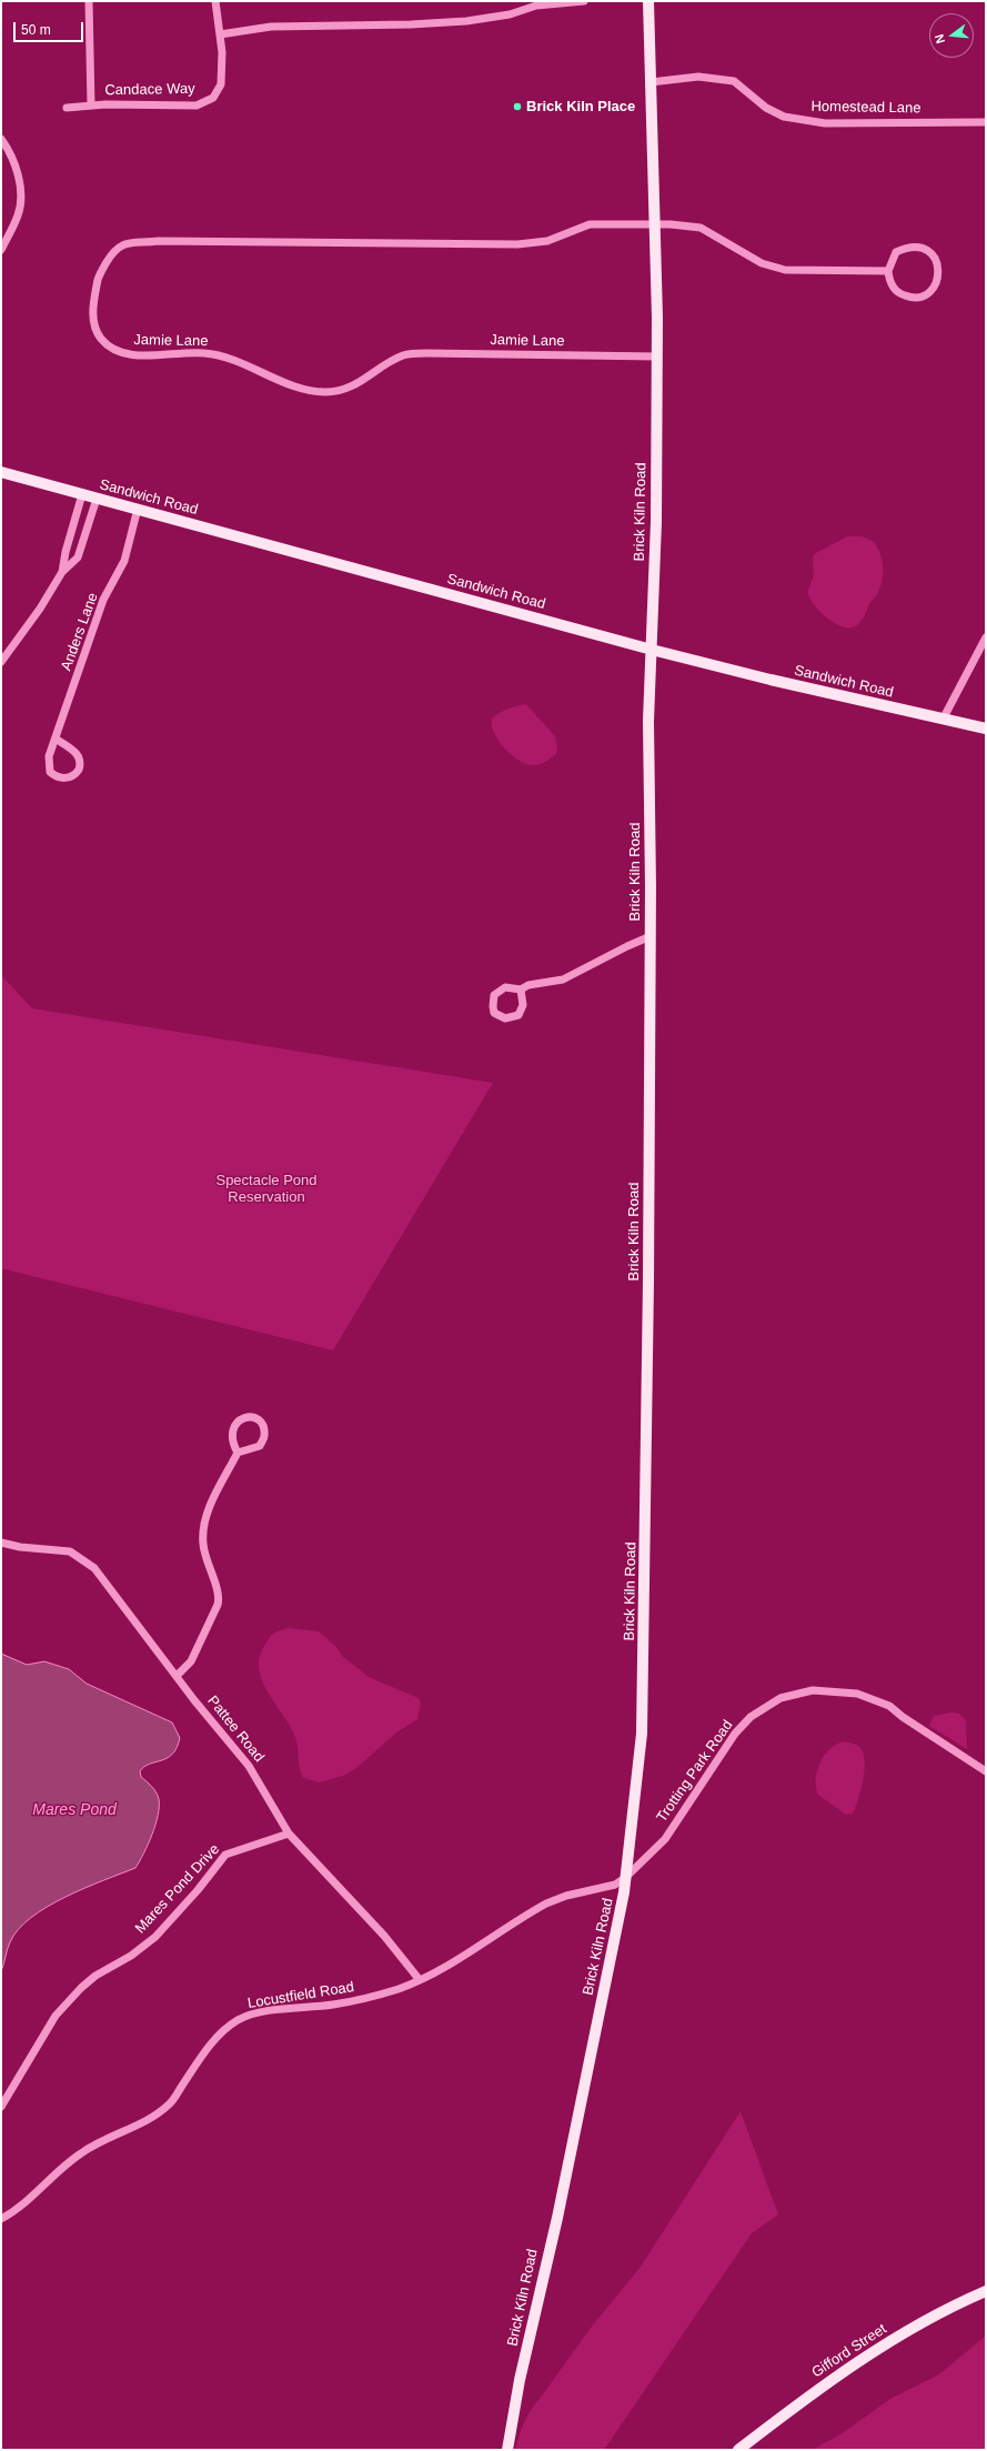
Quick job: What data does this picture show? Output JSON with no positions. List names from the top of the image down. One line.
{"streets":{"main road":["Sandwich Road","Brick Kiln Road","Gifford Street"],"street":["Candace Way","Homestead Lane","Jamie Lane","Anders Lane","Pattee Road","Trotting Park Road","Mares Pond Drive","Locustfield Road"]},"crossings":[["Homestead Lane","Brick Kiln Road"],["Jamie Lane","Brick Kiln Road"],["Sandwich Road","Brick Kiln Road"],["Sandwich Road","Anders Lane"],["Brick Kiln Road","Trotting Park Road"],["Brick Kiln Road","Locustfield Road"],["Pattee Road","Mares Pond Drive"],["Pattee Road","Locustfield Road"],["Trotting Park Road","Locustfield Road"]],"water":["Mares Pond"],"parks":["Spectacle Pond Reservation"],"places":["Brick Kiln Place"],"scale_bar":"50 m","north":"left"}
